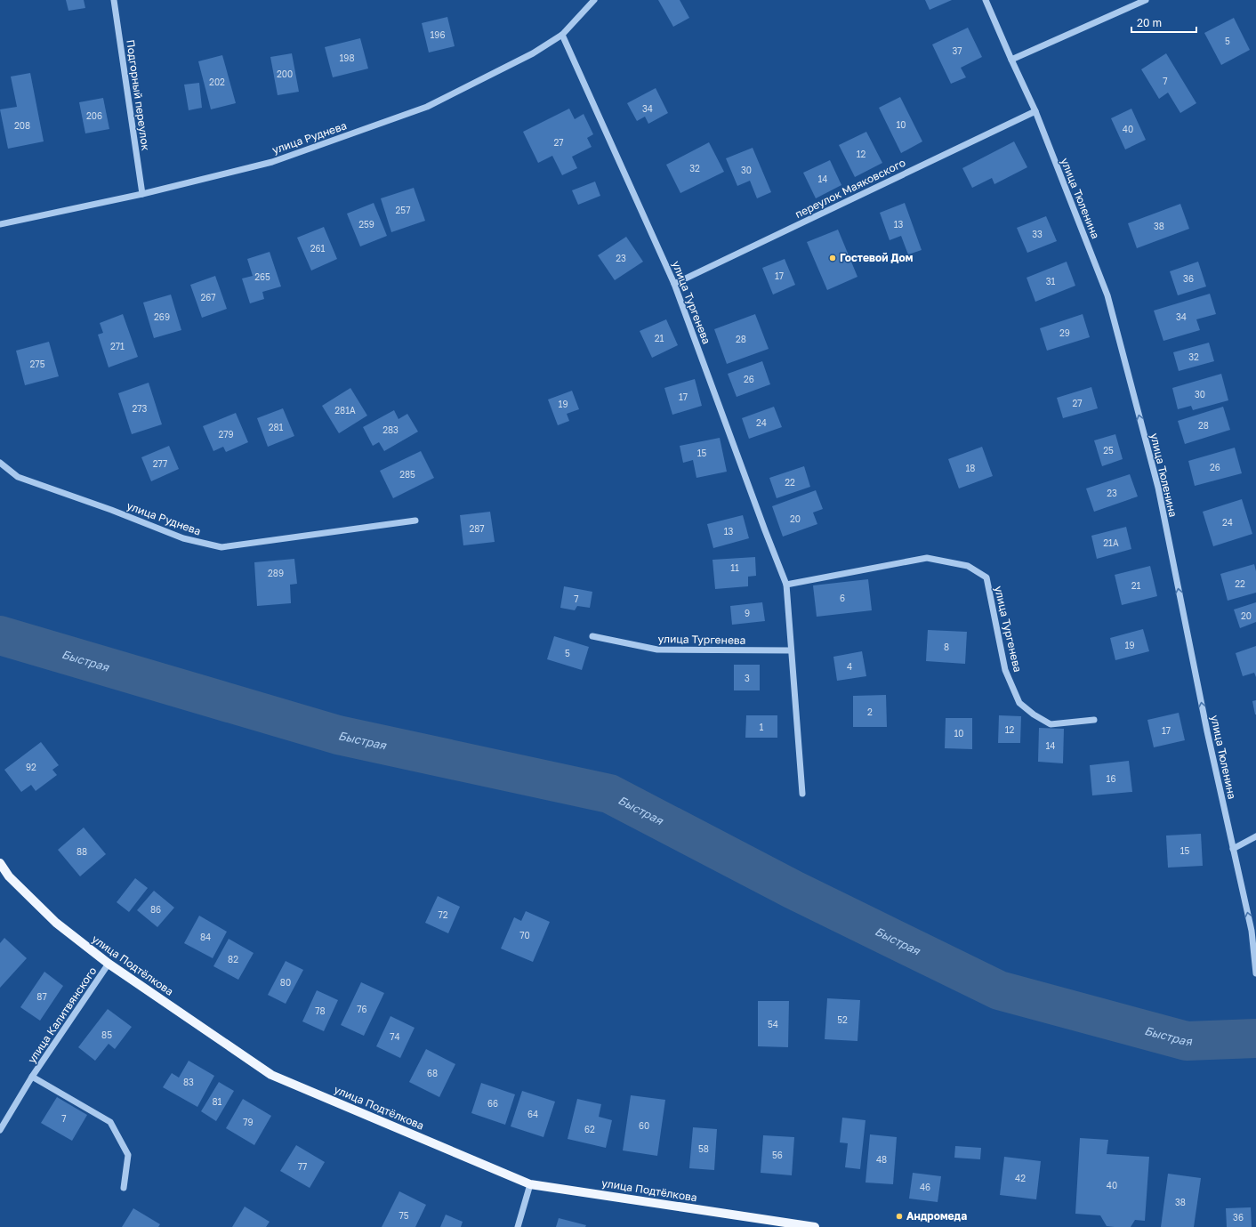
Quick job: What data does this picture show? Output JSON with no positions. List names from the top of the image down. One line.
{"streets":{"main road":["улица Подтёлкова"],"street":["Подгорный переулок","улица Руднева","переулок Маяковского","улица Тюленина","улица Тургенева","улица Калитвянского"]},"crossings":[["Подгорный переулок","улица Руднева"],["улица Руднева","улица Тургенева"],["переулок Маяковского","улица Тюленина"],["переулок Маяковского","улица Тургенева"],["улица Подтёлкова","улица Калитвянского"]],"one_way":["улица Тюленина"],"water":["Быстрая"],"places":["Гостевой Дом","Андромеда"],"house_numbers":["196","5","37","198","200","7","202","34","206","10","208","40","27","12","32","30","14","257","259","13","38","33","261","23","17","265","36","31","267","269","34","29","21","28","271","32","275","26","30","17","27","19","273","281А","24","28","281","283","279","25","15","277","26","18","285","22","23","20","24","287","13","21А","11","289","22","21","6","7","9","20","19","8","5","4","3","2","1","12","17","10","14","92","16","15","88","86","72","70","84","82","80","87","76","78","52","54","85","74","68","83","81","66","64","7","79","60","62","58","56","48","77","42","40","46","38","75","36"],"scale_bar":"20 m"}
